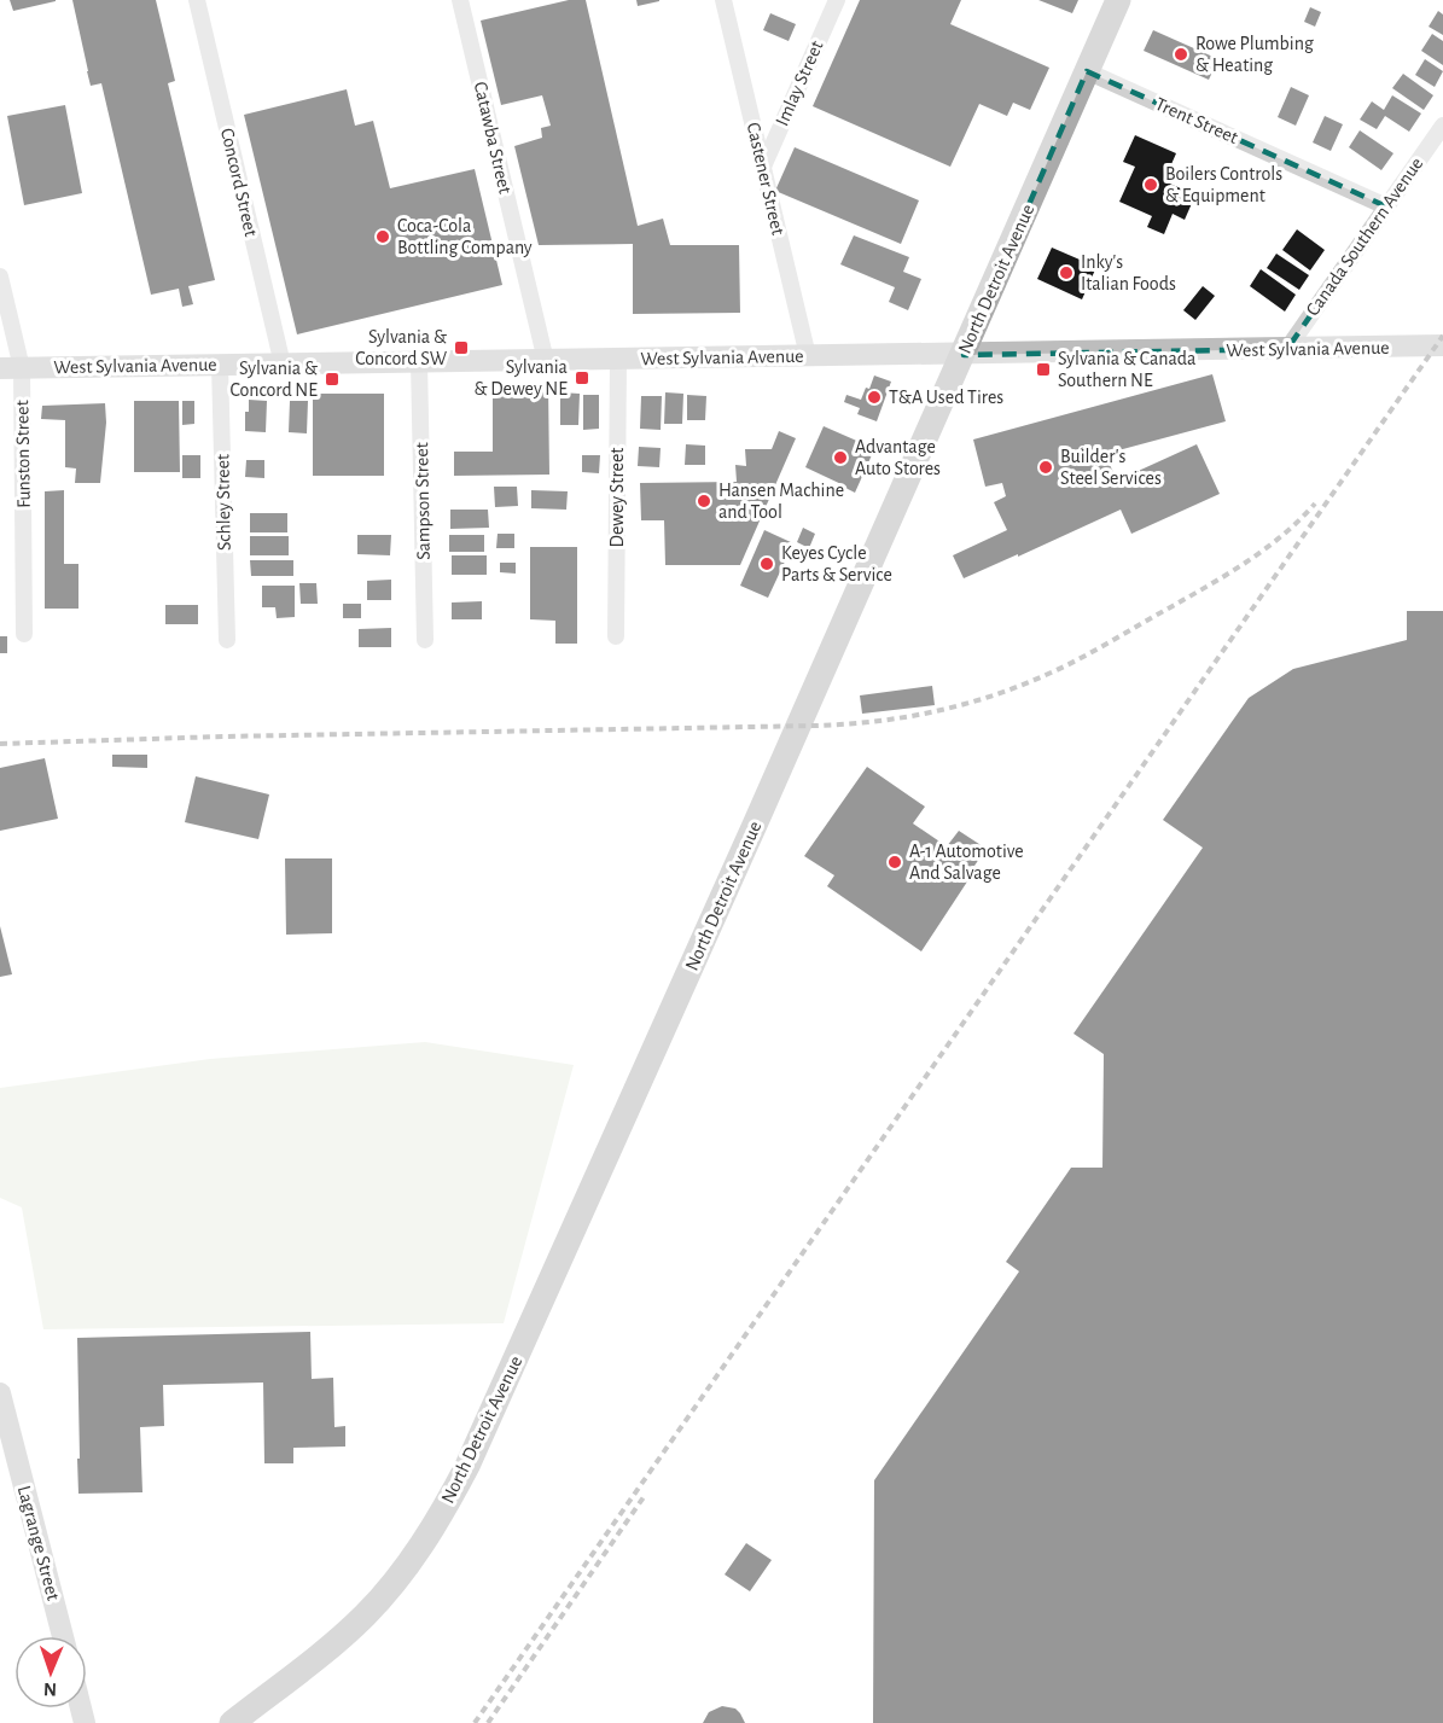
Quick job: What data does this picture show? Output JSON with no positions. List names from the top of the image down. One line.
{"streets":{"main road":["North Detroit Avenue","West Sylvania Avenue","Lagrange Street"],"street":["Imlay Street","Trent Street","Catawba Street","Castener Street","Concord Street","Canada Southern Avenue","Funston Street","Dewey Street","Sampson Street","Schley Street"]},"crossings":[["Imlay Street","Castener Street"],["Trent Street","Canada Southern Avenue"],["Trent Street","North Detroit Avenue"],["Catawba Street","West Sylvania Avenue"],["Castener Street","West Sylvania Avenue"],["Concord Street","West Sylvania Avenue"],["Canada Southern Avenue","West Sylvania Avenue"],["North Detroit Avenue","West Sylvania Avenue"],["West Sylvania Avenue","Funston Street"],["West Sylvania Avenue","Dewey Street"],["West Sylvania Avenue","Sampson Street"],["West Sylvania Avenue","Schley Street"]],"places":{"other":["Rowe Plumbing & Heating","Boilers Controls & Equipment","Coca-Cola Bottling Company","Inky's Italian Foods","T&A Used Tires","Advantage Auto Stores","Builder's Steel Services","Hansen Machine and Tool","Keyes Cycle Parts & Service","A-1 Automotive And Salvage"],"transit":["Sylvania & Concord SW","Sylvania & Canada Southern NE","Sylvania & Dewey NE","Sylvania & Concord NE"]},"north":"bottom"}
